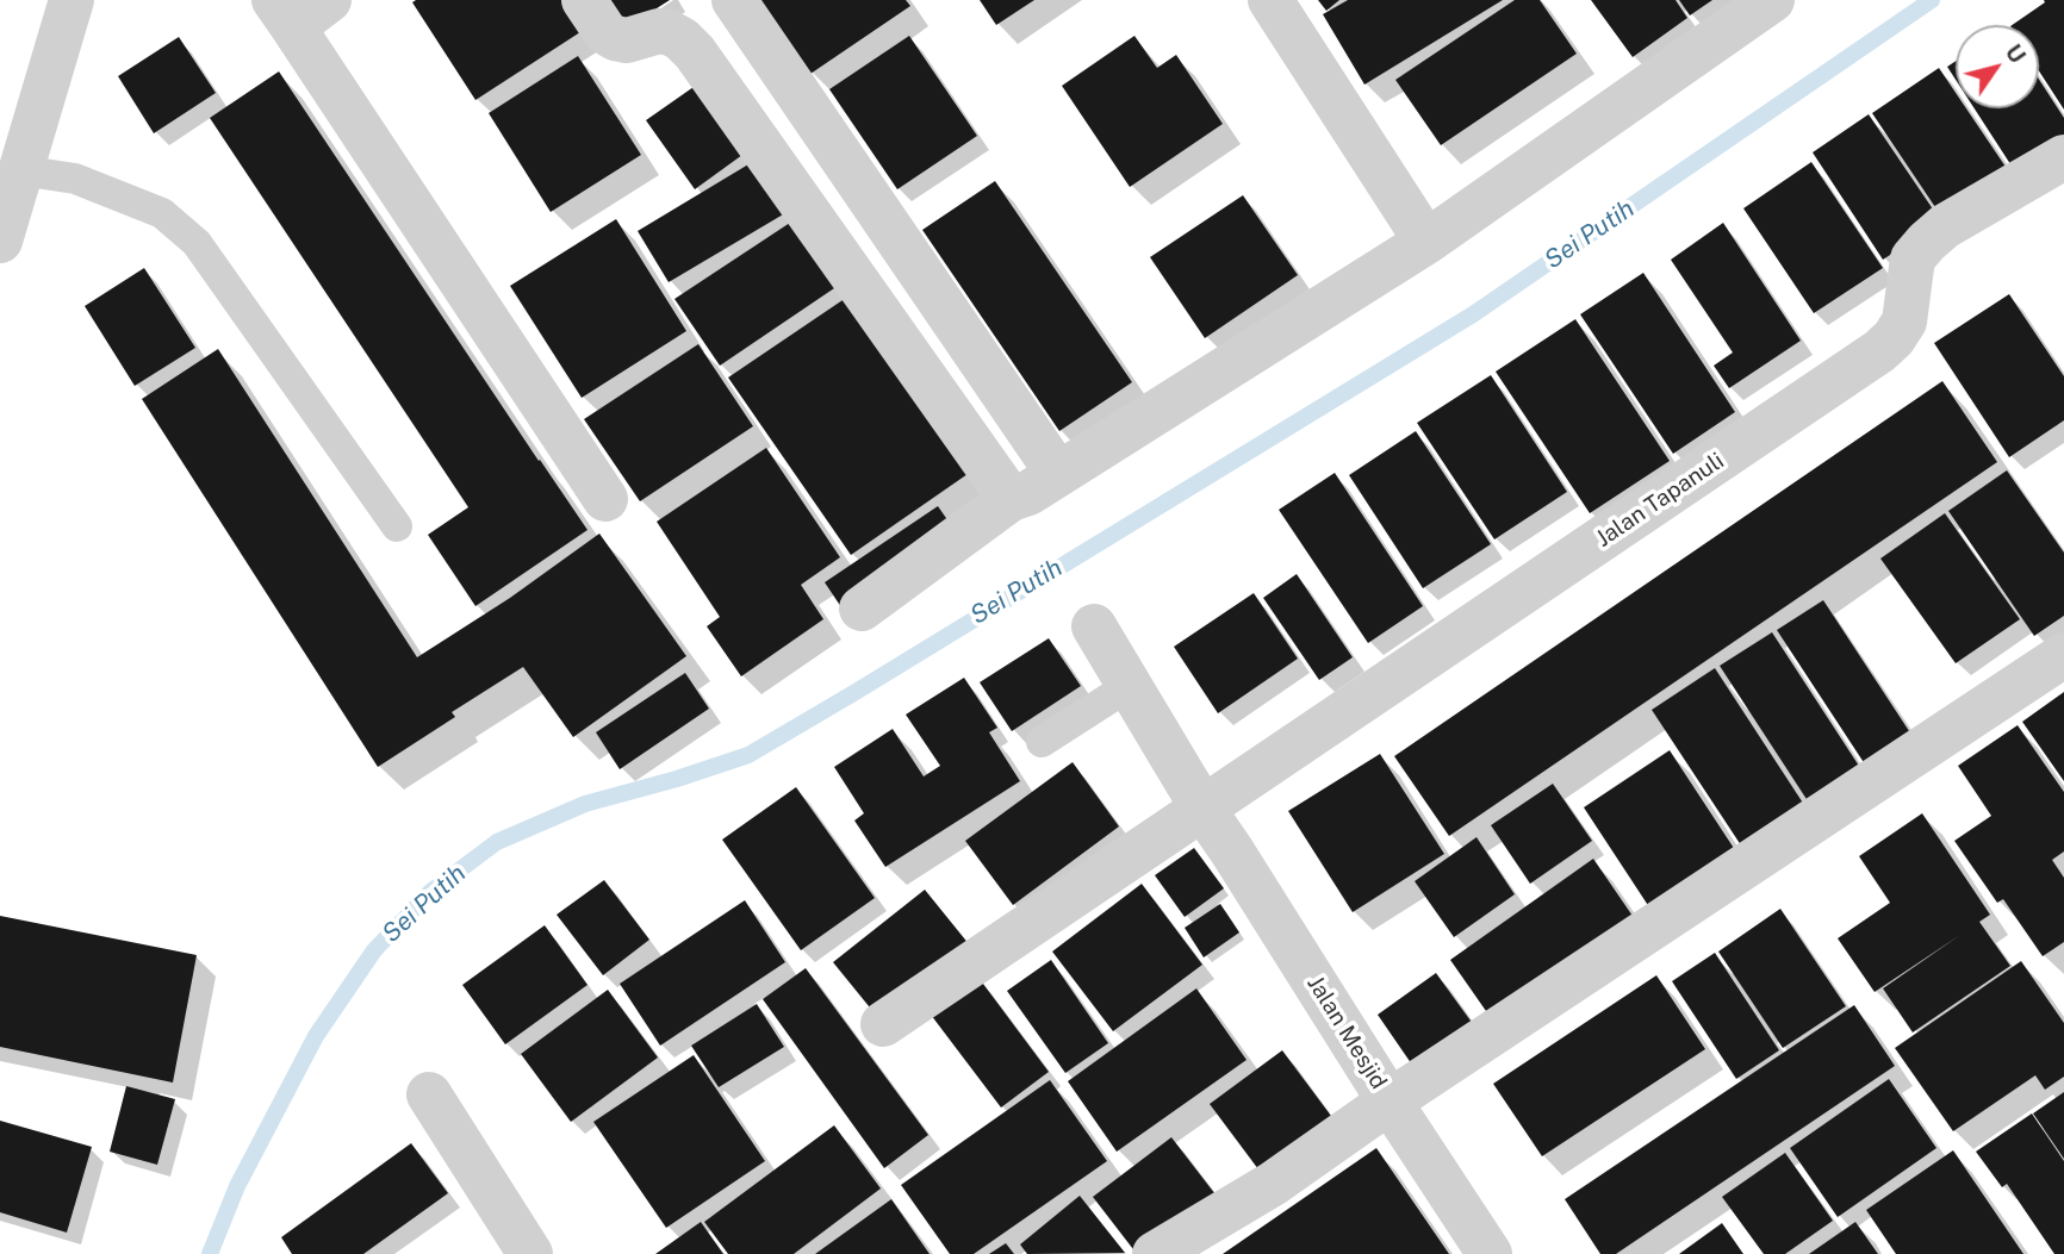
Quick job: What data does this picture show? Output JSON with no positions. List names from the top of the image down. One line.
{"streets":{"street":["Jalan Tapanuli","Jalan Mesjid"]},"crossings":[["Jalan Tapanuli","Jalan Mesjid"]],"water":["Sei Putih"],"north":"top right"}
